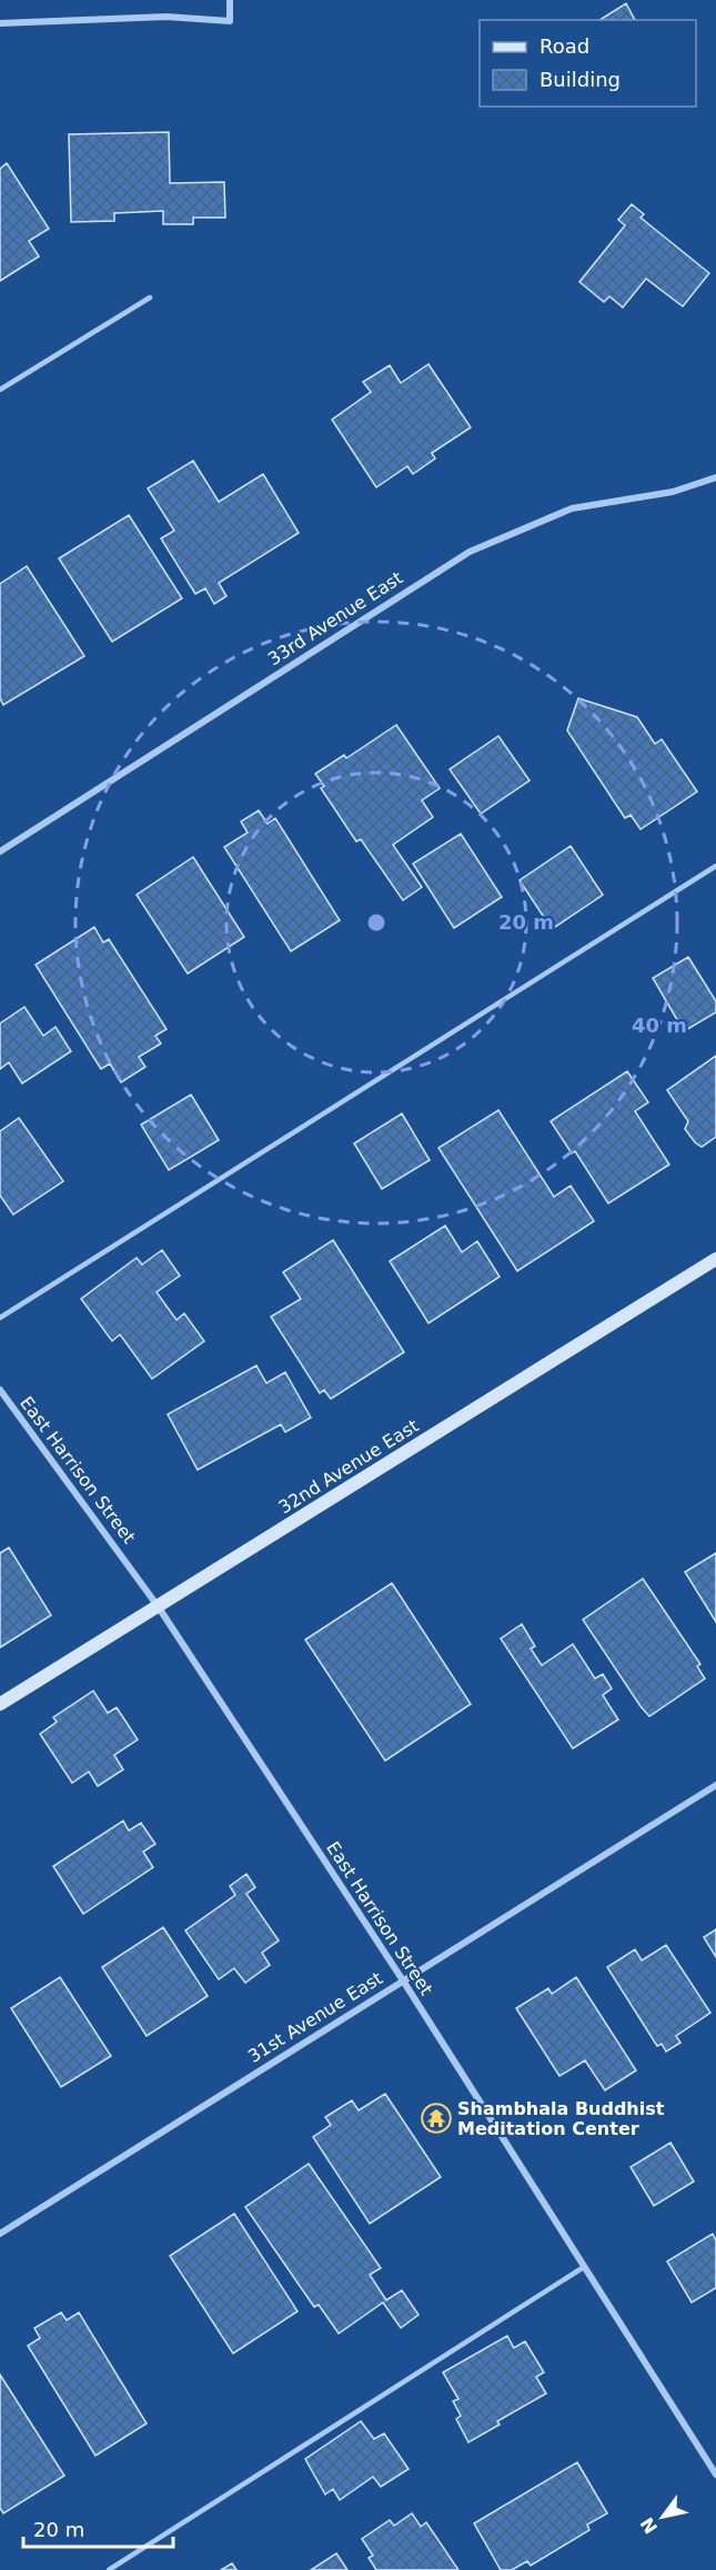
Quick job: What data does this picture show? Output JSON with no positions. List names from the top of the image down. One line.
{"streets":{"street":["33rd Avenue East","32nd Avenue East","East Harrison Street","31st Avenue East"]},"crossings":[["32nd Avenue East","East Harrison Street"],["East Harrison Street","31st Avenue East"]],"places":{"temple":["Shambhala Buddhist Meditation Center"]},"legend":["Road","Building"],"scale_bar":"20 m","north":"bottom left","rings":["20 m","40 m"]}
